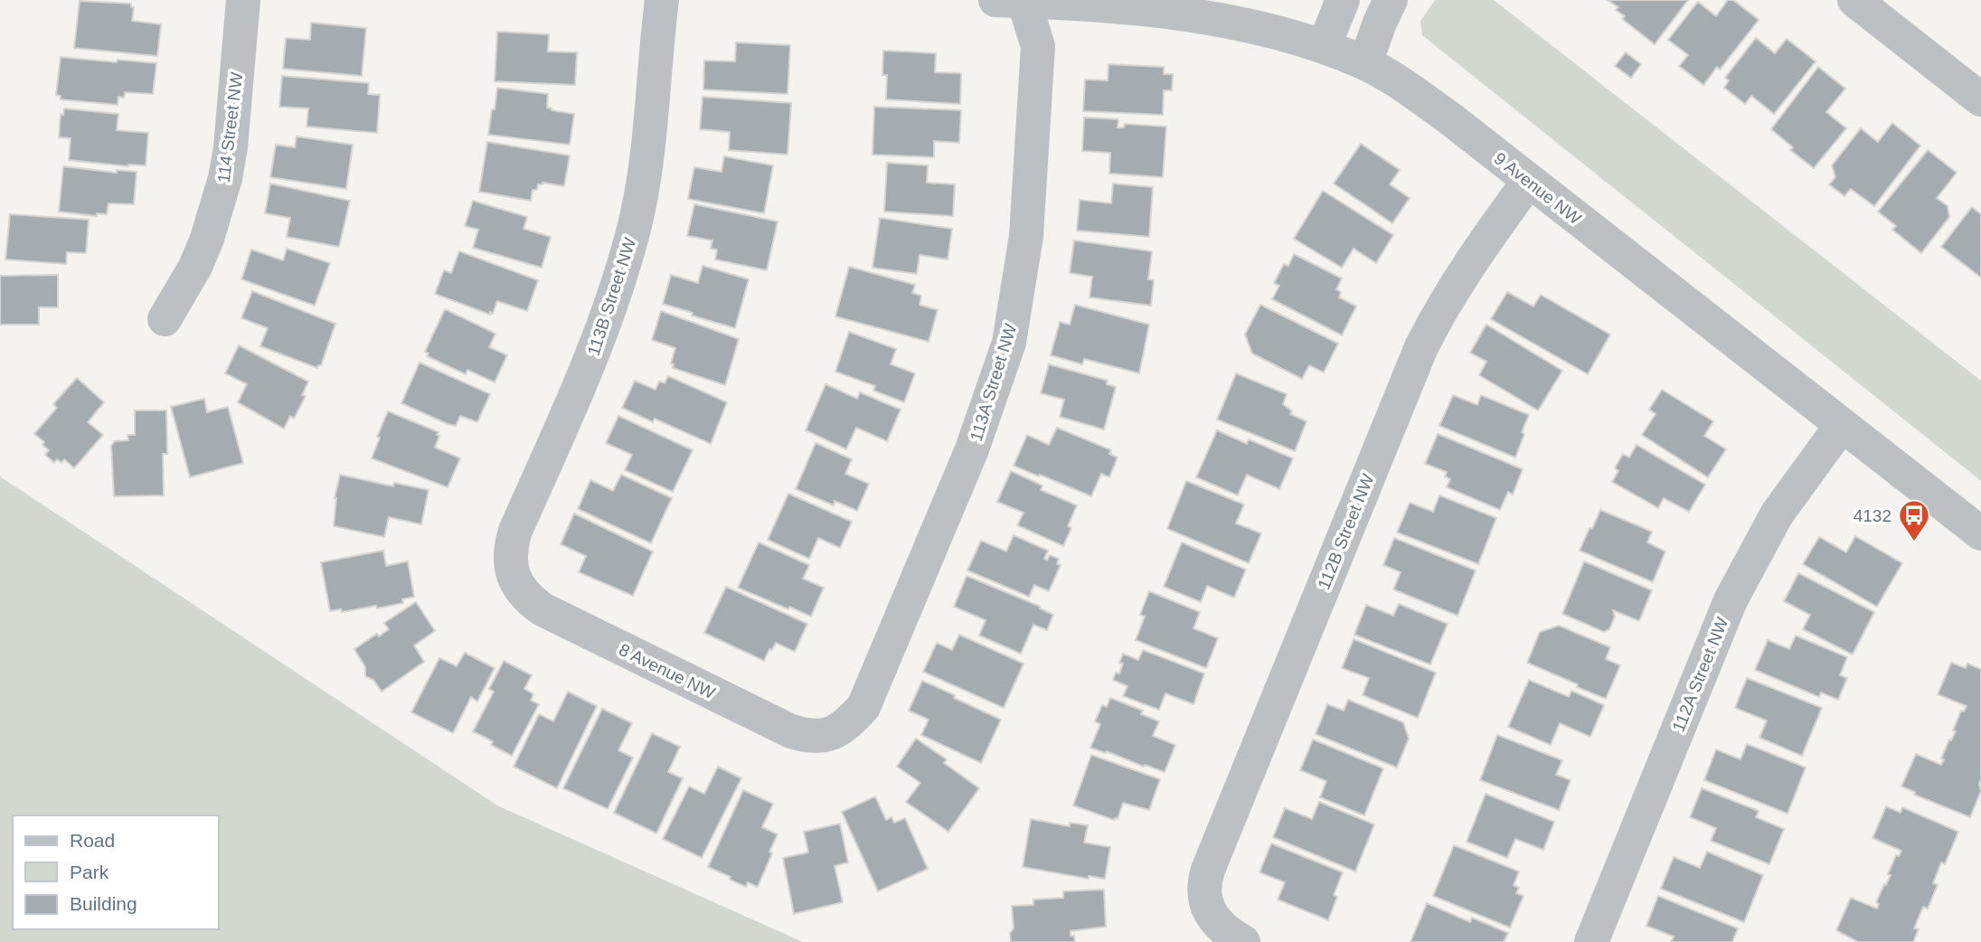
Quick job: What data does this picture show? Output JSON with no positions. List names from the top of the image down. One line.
{"streets":{"street":["114 Street NW","9 Avenue NW","113B Street NW","113A Street NW","112B Street NW","8 Avenue NW","112A Street NW"]},"crossings":[["9 Avenue NW","113A Street NW"],["9 Avenue NW","112B Street NW"],["9 Avenue NW","112A Street NW"],["113B Street NW","8 Avenue NW"],["113A Street NW","8 Avenue NW"]],"places":{"bus stop":["4132"]},"legend":["Road","Park","Building"]}
